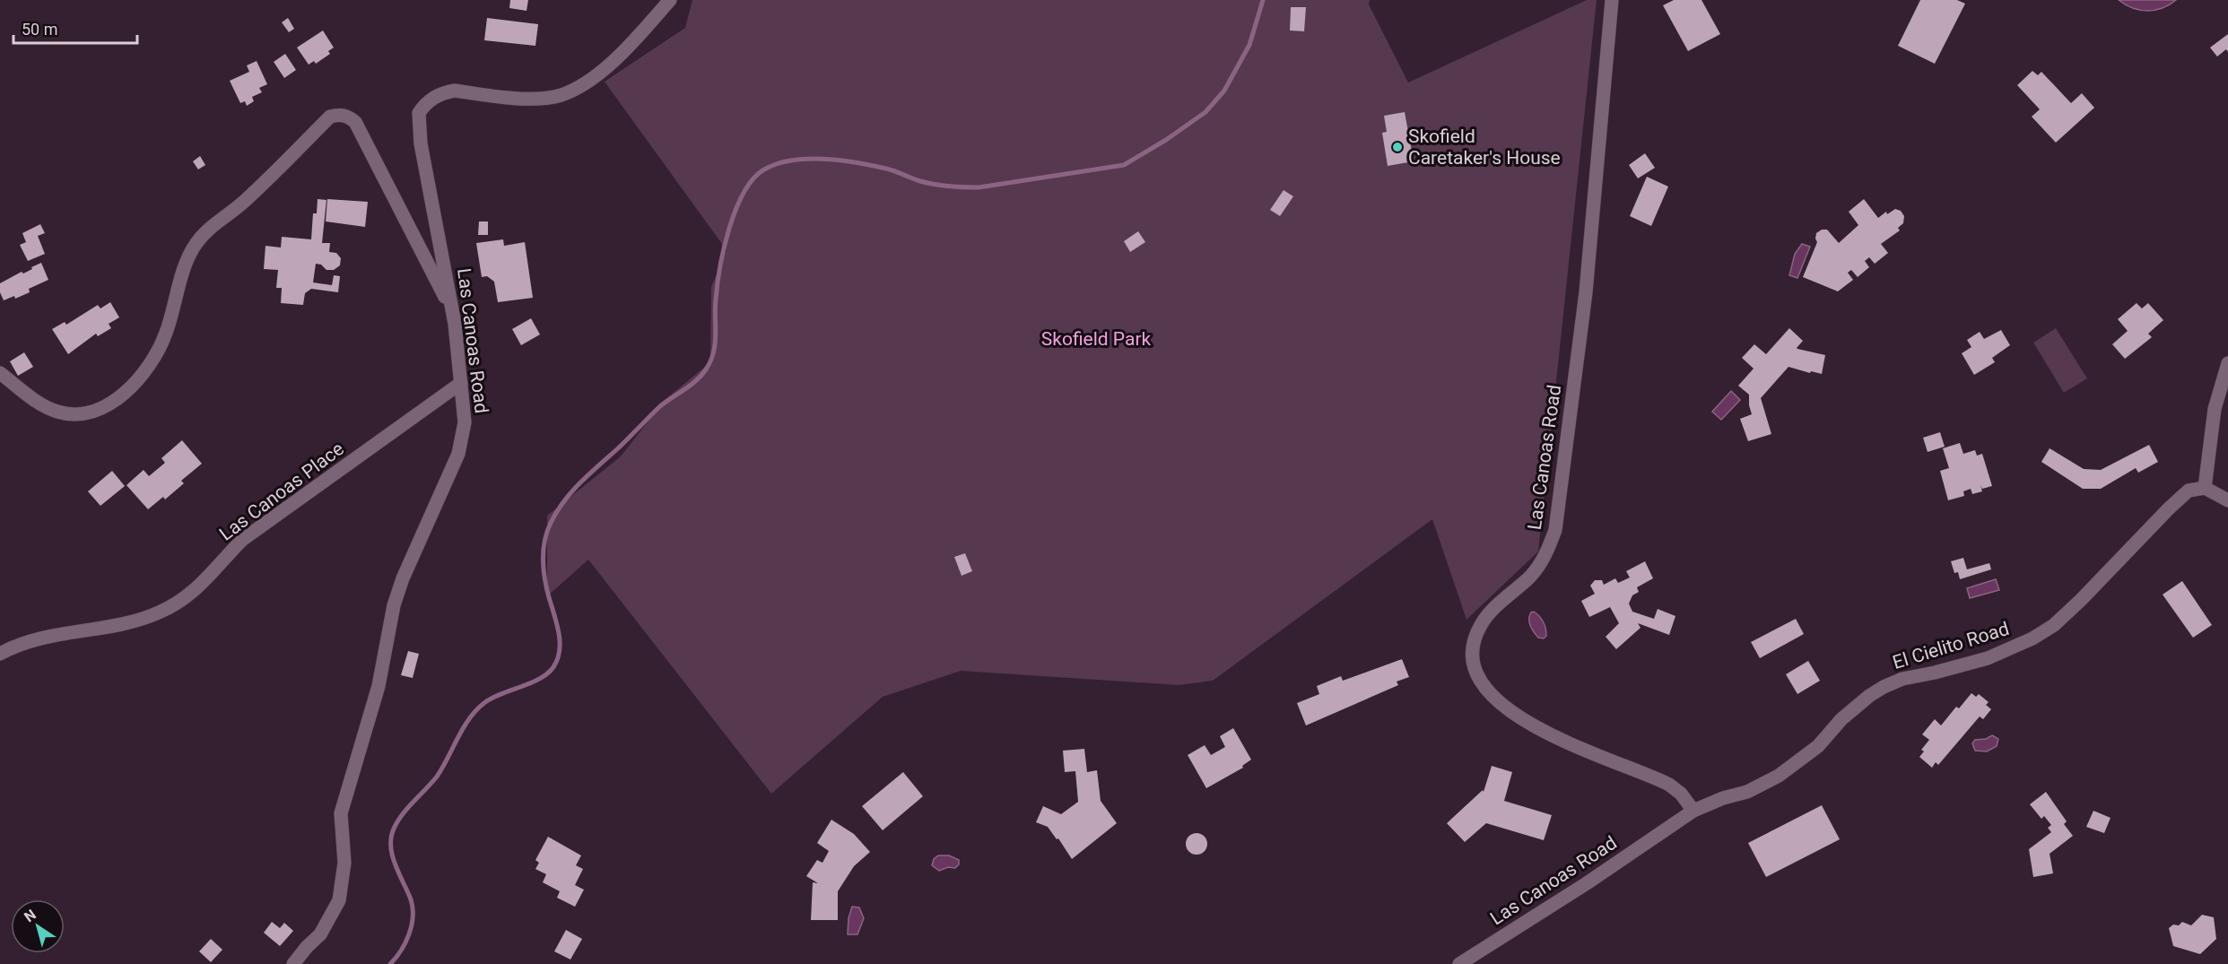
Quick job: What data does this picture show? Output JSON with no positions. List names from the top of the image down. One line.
{"streets":{"street":["Las Canoas Road","Las Canoas Place","El Cielito Road"]},"crossings":[["Las Canoas Road","Las Canoas Place"],["Las Canoas Road","El Cielito Road"]],"parks":["Skofield Park"],"places":["Skofield Caretaker's House"],"scale_bar":"50 m","north":"top left"}
